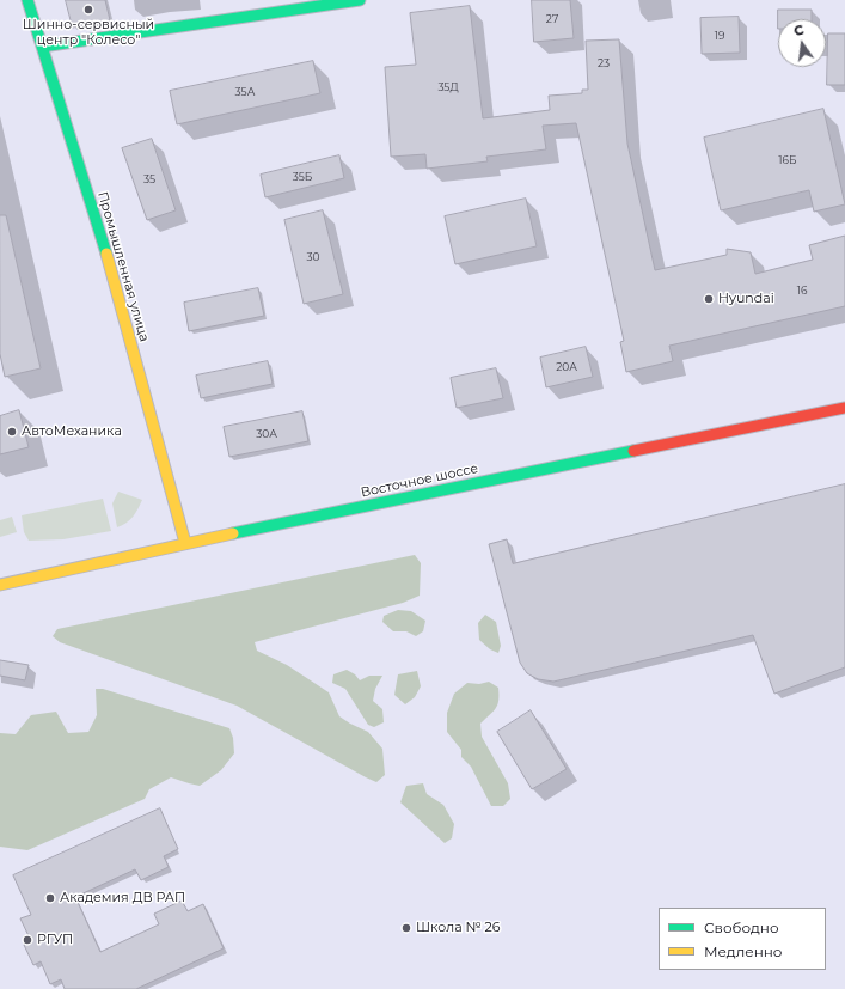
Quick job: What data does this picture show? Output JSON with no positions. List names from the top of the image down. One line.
{"streets":{"street":["Промышленная улица","Восточное шоссе"]},"crossings":[["Промышленная улица","Восточное шоссе"]],"places":["Шинно-сервисный центр \"Колесо\"","Hyundai","АвтоМеханика","Академия ДВ РАП","Школа № 26","РГУП"],"house_numbers":["27","19","23","35Д","35А","16Б","35Б","35","30","16","20А","30А"],"legend":["Свободно","Медленно"],"north":"top"}
